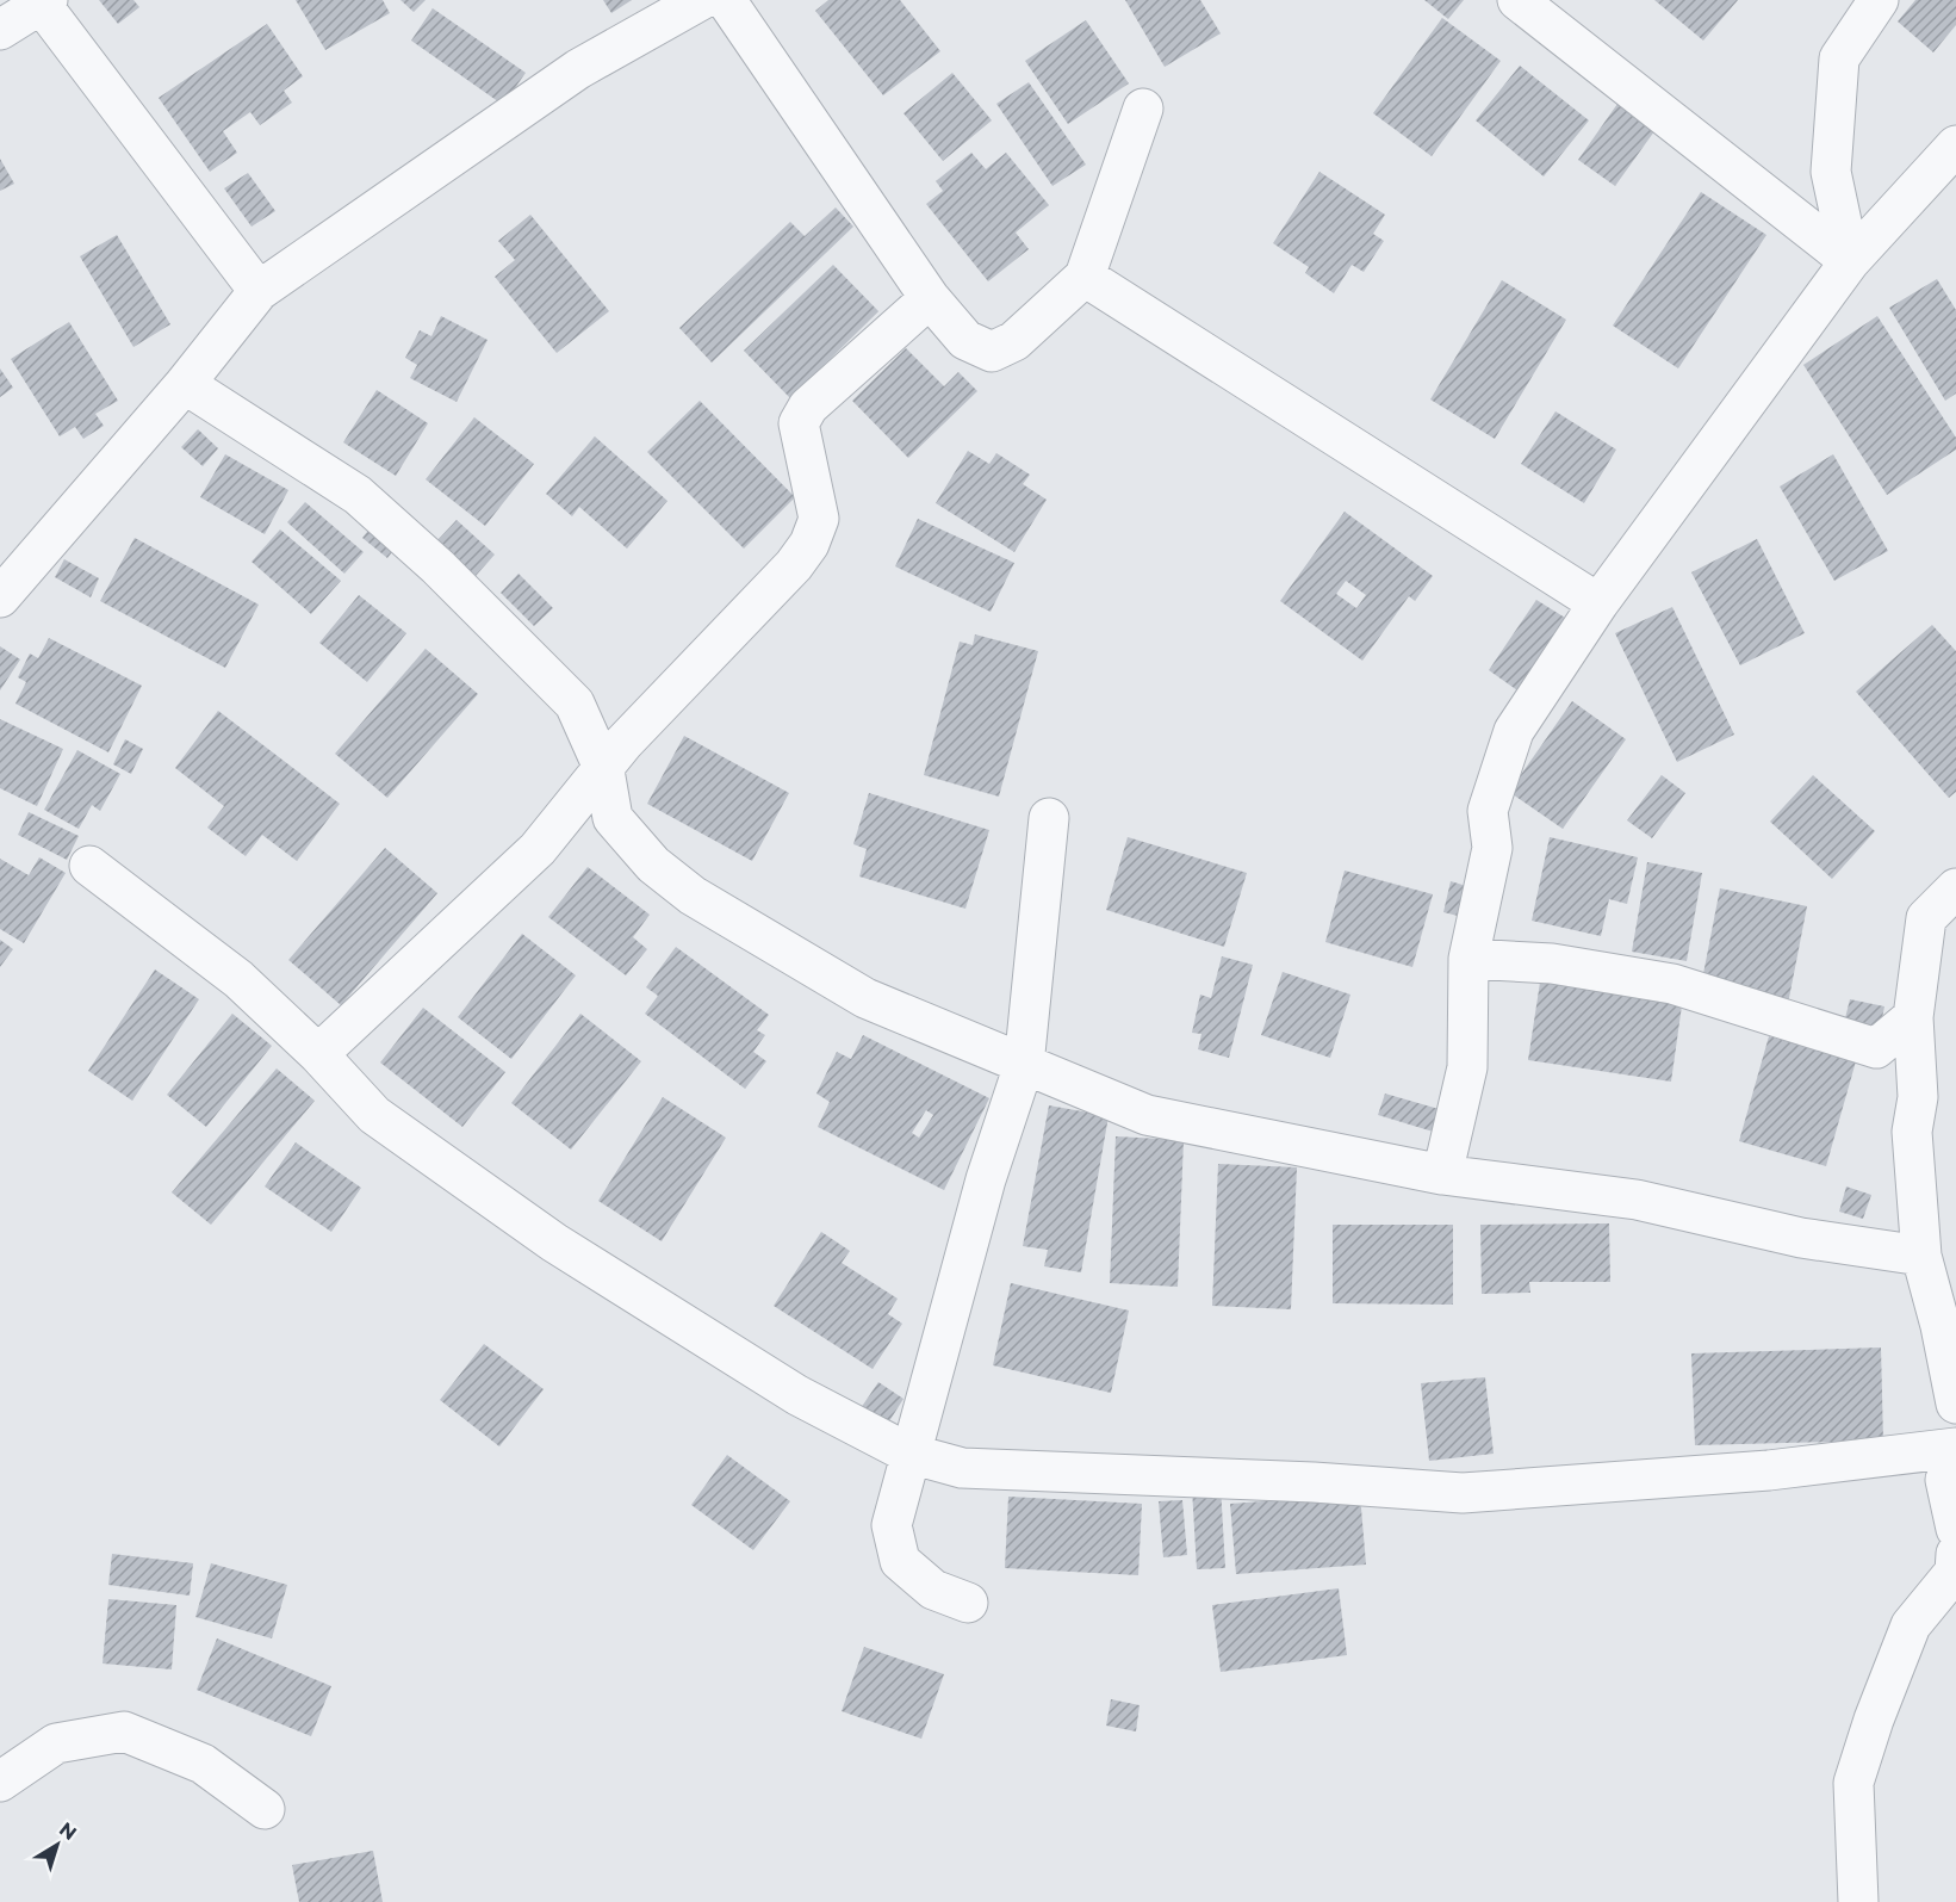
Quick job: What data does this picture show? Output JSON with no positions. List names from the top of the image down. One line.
{"north":"top right"}
